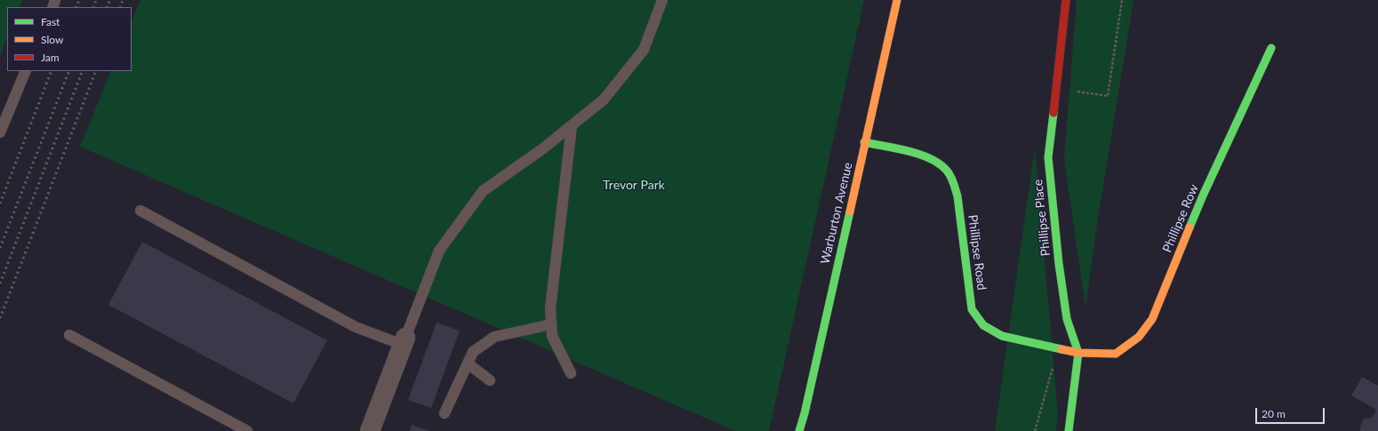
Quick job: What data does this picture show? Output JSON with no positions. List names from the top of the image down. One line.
{"streets":{"street":["Warburton Avenue","Phillipse Place","Phillipse Row","Phillipse Road"]},"crossings":[["Warburton Avenue","Phillipse Road"],["Phillipse Place","Phillipse Row"],["Phillipse Place","Phillipse Road"],["Phillipse Row","Phillipse Road"]],"parks":["Trevor Park"],"legend":["Fast","Slow","Jam"],"scale_bar":"20 m"}
